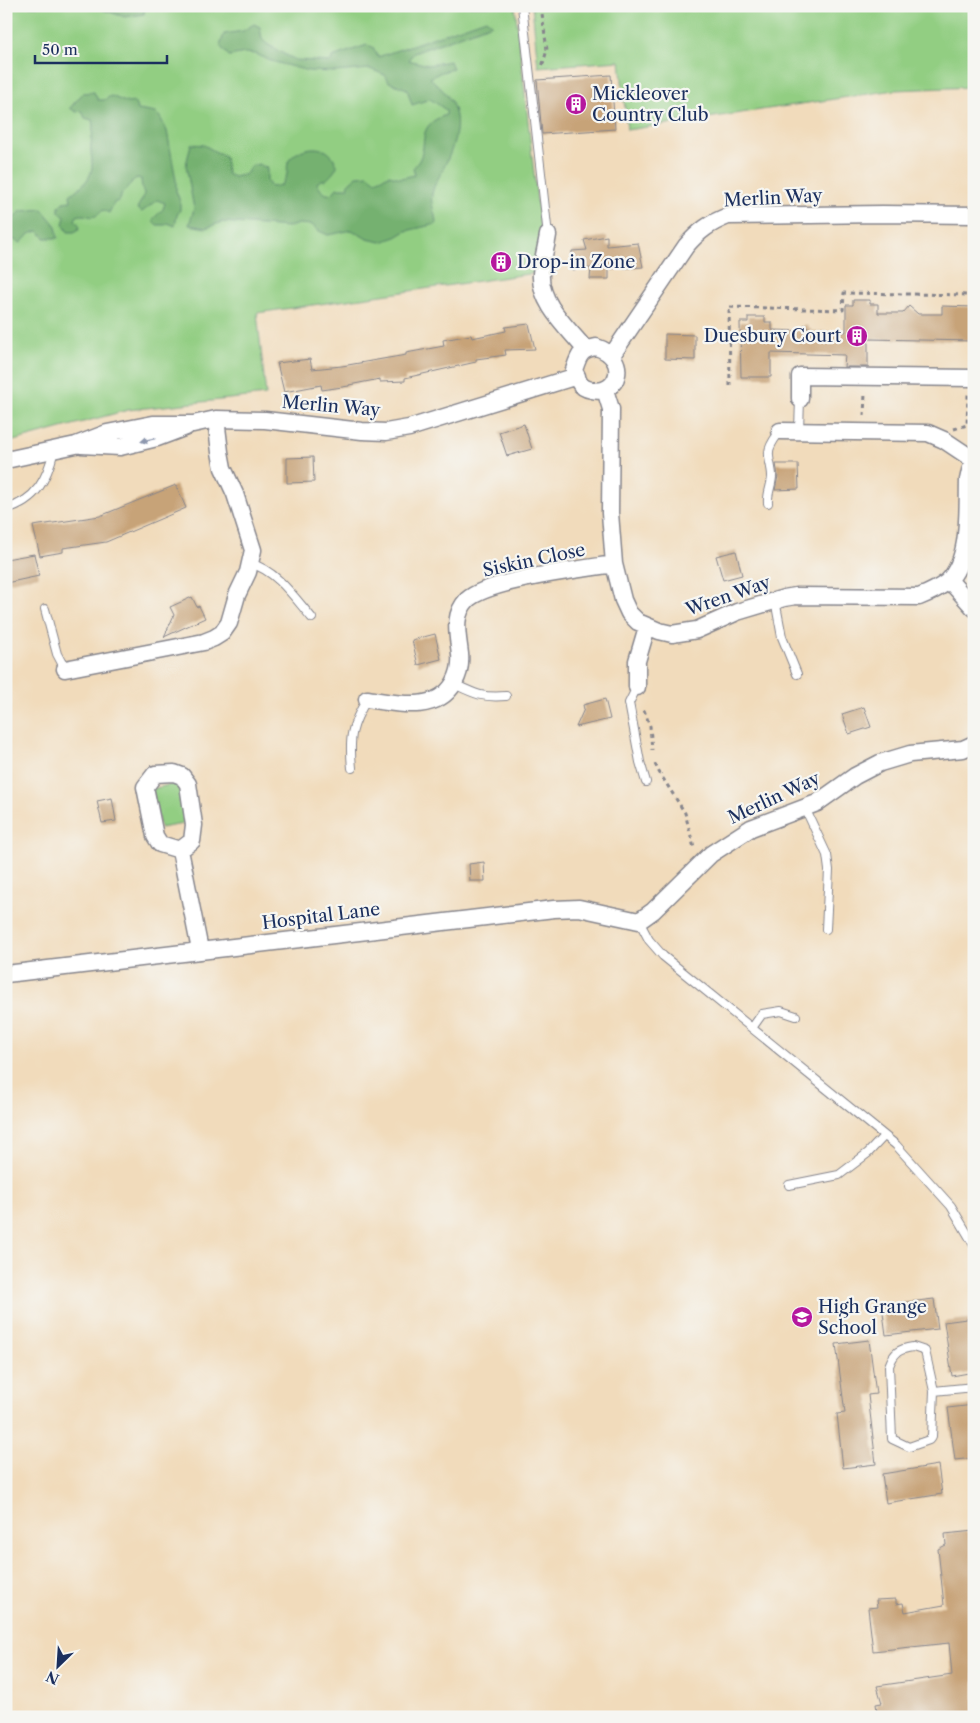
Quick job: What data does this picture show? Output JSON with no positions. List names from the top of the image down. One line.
{"streets":{"street":["Merlin Way","Siskin Close","Wren Way","Hospital Lane"]},"crossings":[["Merlin Way","Wren Way"],["Merlin Way","Hospital Lane"],["Siskin Close","Wren Way"]],"places":{"building":["Mickleover Country Club","Drop-in Zone","Duesbury Court"],"school or university":["High Grange School"]},"scale_bar":"50 m","north":"bottom left"}
